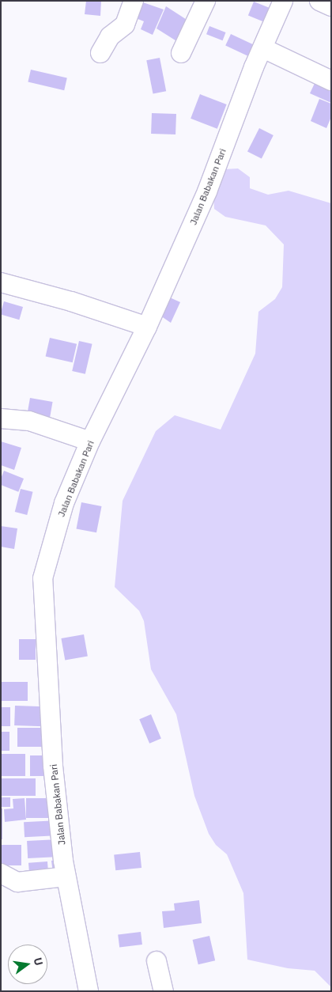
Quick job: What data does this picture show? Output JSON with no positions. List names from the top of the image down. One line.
{"streets":{"street":["Jalan Babakan Pari"]},"north":"right"}
